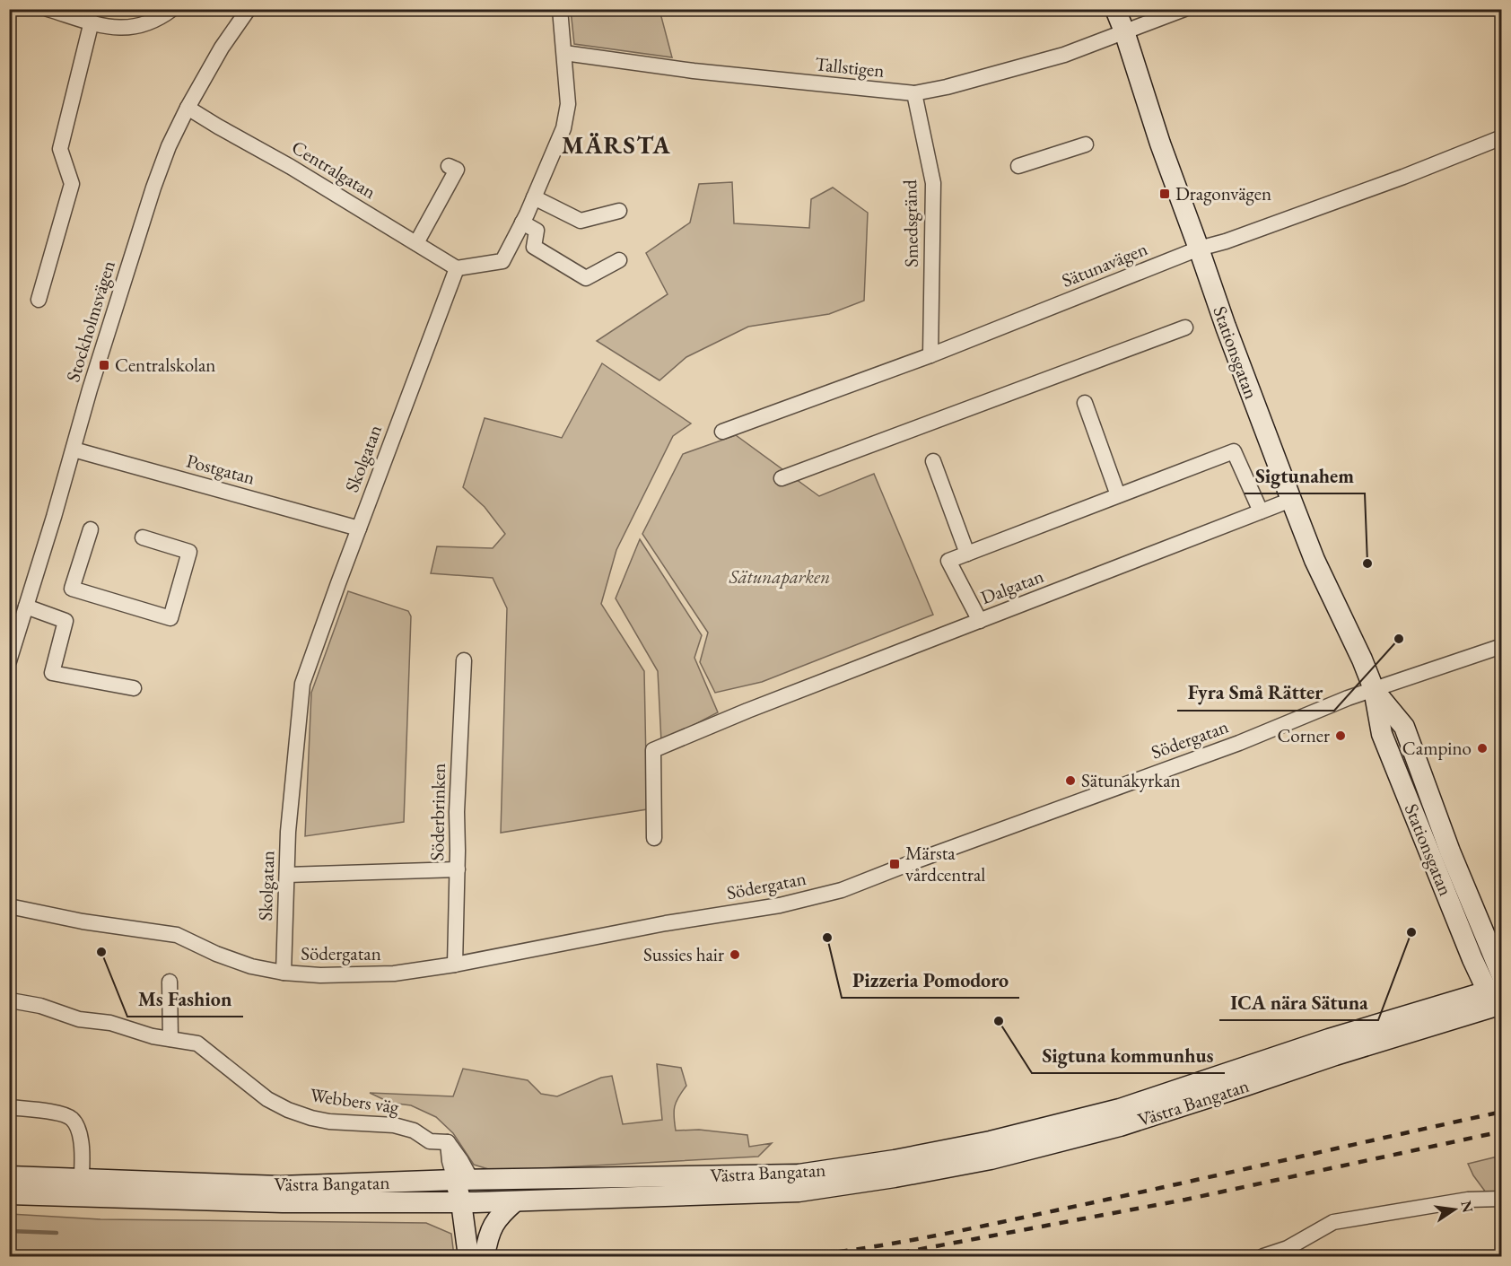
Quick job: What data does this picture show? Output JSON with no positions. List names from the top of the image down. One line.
{"streets":{"street":["Tallstigen","Centralgatan","Smedsgränd","Sätunavägen","Stockholmsvägen","Stationsgatan","Skolgatan","Postgatan","Dalgatan","Södergatan","Söderbrinken","Webbers väg","Västra Bangatan"]},"crossings":[["Tallstigen","Smedsgränd"],["Tallstigen","Stationsgatan"],["Centralgatan","Stockholmsvägen"],["Centralgatan","Skolgatan"],["Smedsgränd","Sätunavägen"],["Sätunavägen","Stationsgatan"],["Stockholmsvägen","Postgatan"],["Stationsgatan","Dalgatan"],["Stationsgatan","Södergatan"],["Stationsgatan","Västra Bangatan"],["Skolgatan","Postgatan"],["Skolgatan","Södergatan"],["Södergatan","Söderbrinken"],["Webbers väg","Västra Bangatan"]],"districts":["MÄRSTA"],"parks":["Sätunaparken"],"places":{"transit":["Dragonvägen","Centralskolan","Märsta vårdcentral"],"other":["Sigtunahem","Fyra Små Rätter","Corner","Campino","Sätunakyrkan","ICA nära Sätuna","Pizzeria Pomodoro","Ms Fashion","Sussies hair","Sigtuna kommunhus"]},"north":"right"}
